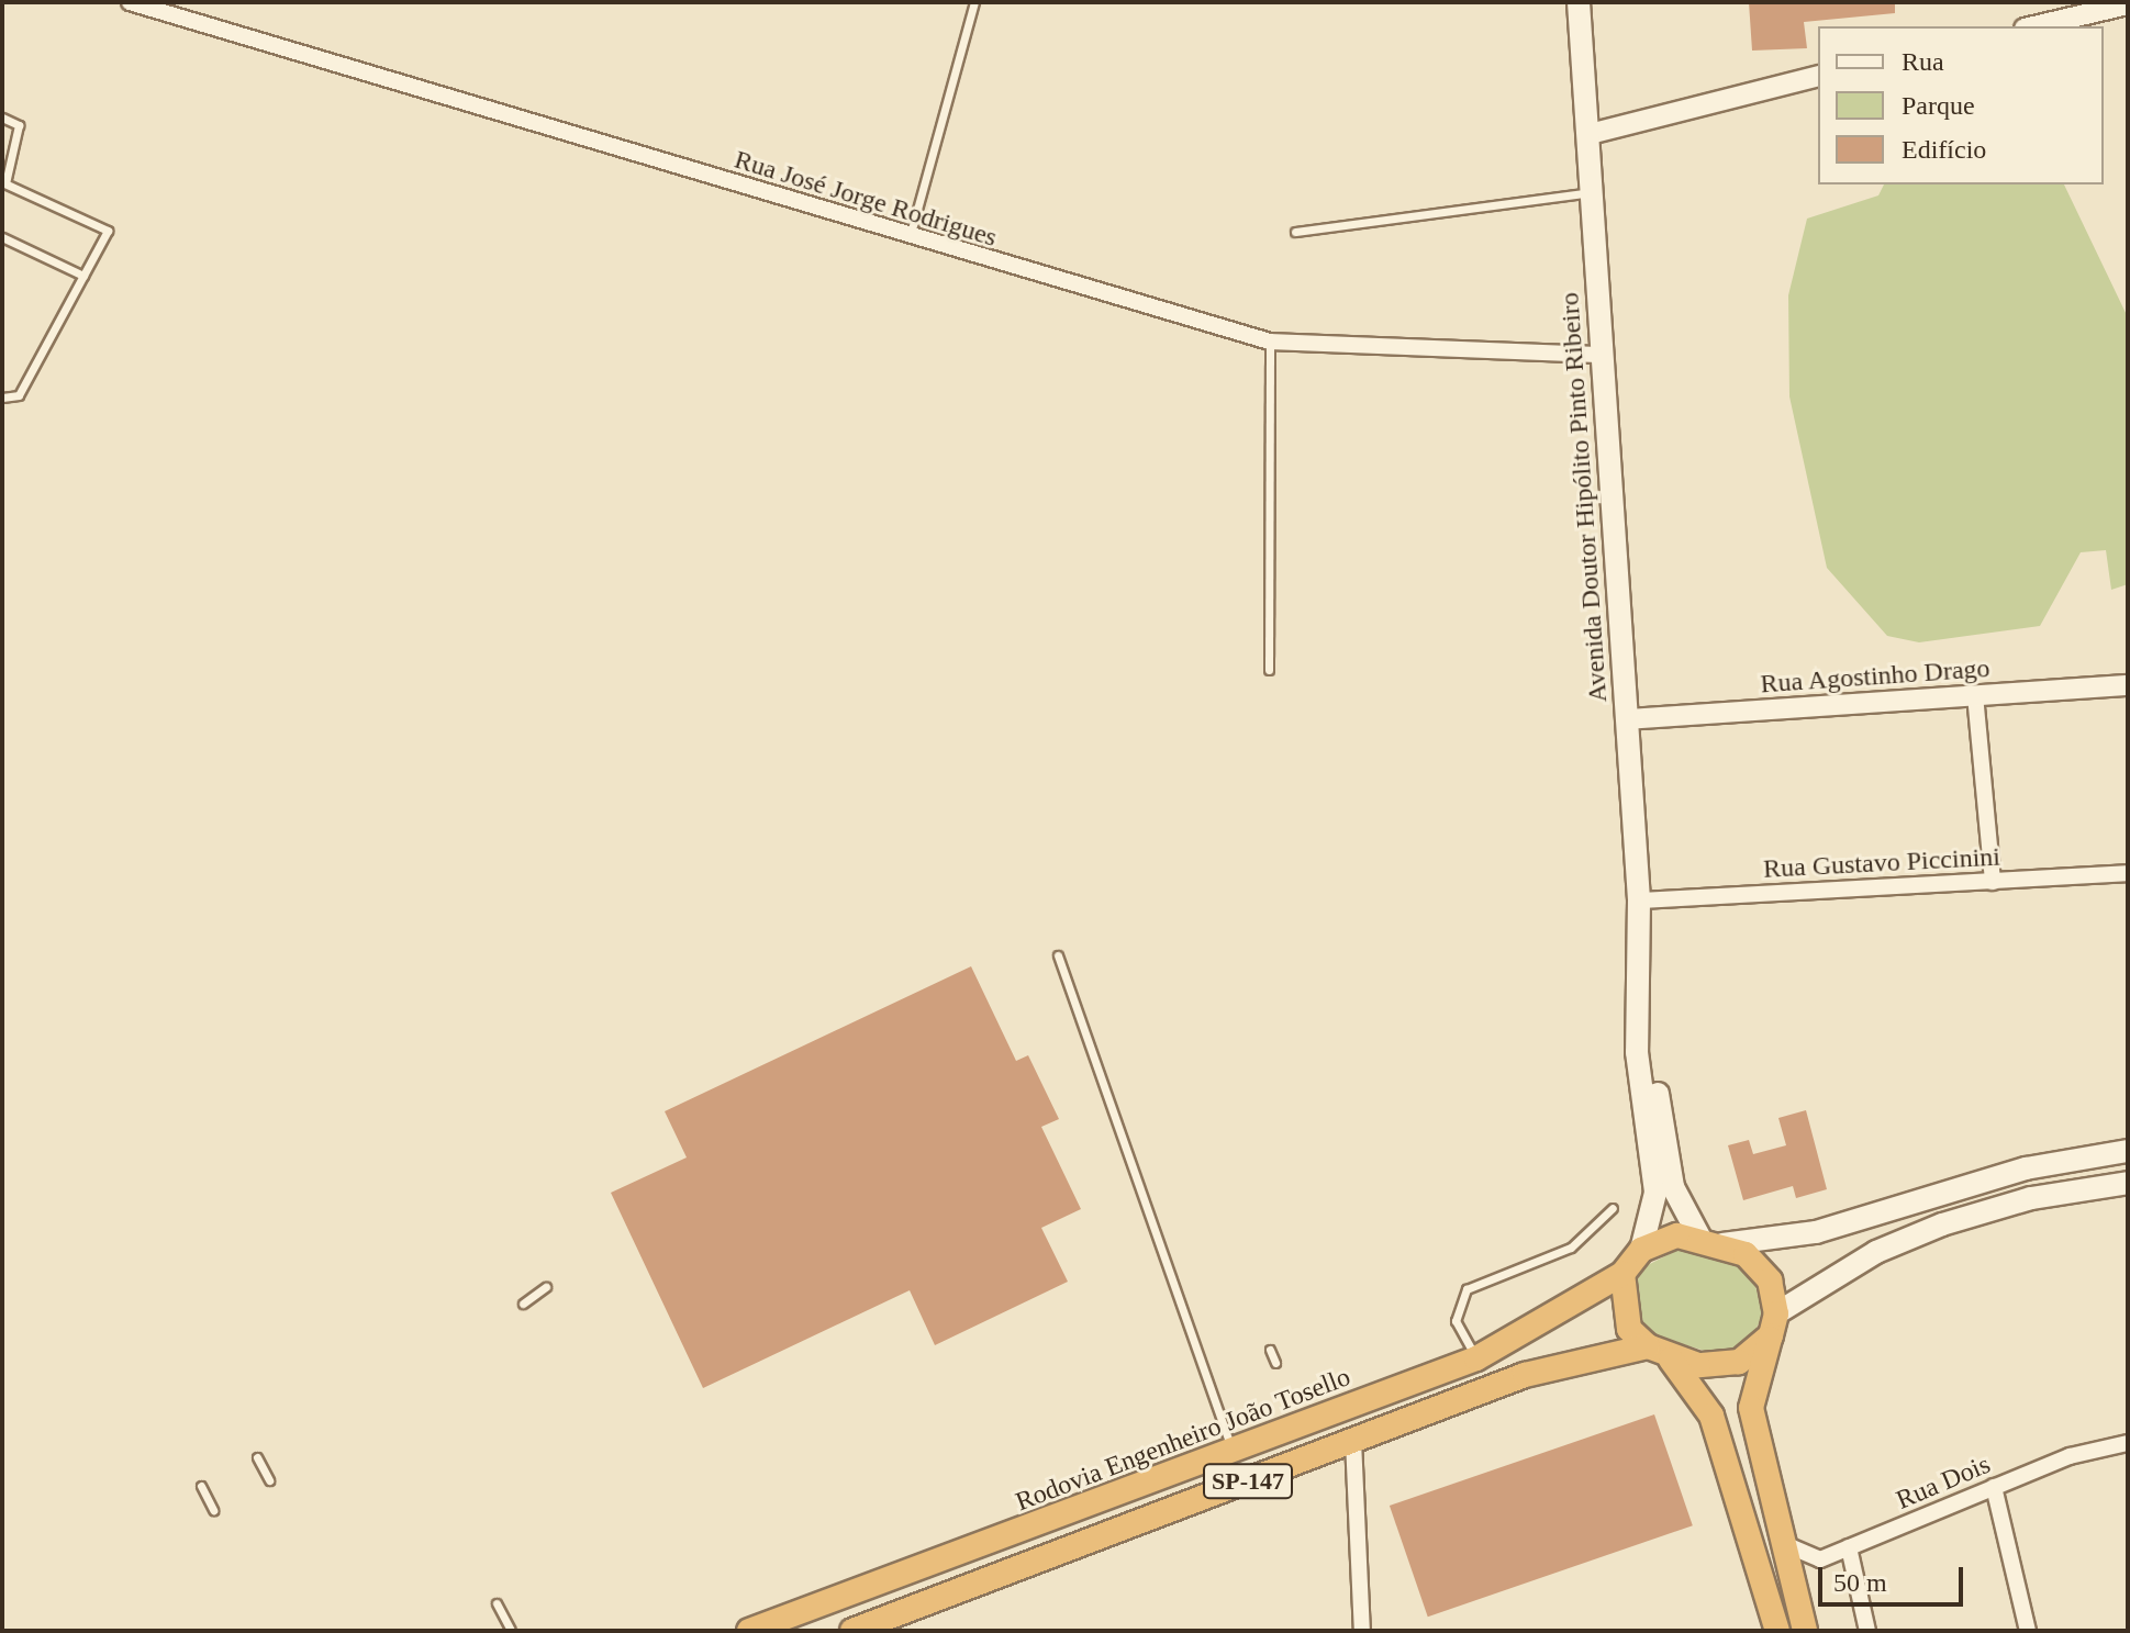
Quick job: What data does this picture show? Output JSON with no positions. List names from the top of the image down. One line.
{"streets":{"highway":["Rodovia Engenheiro João Tosello","SP-147"],"main road":["Avenida Doutor Hipólito Pinto Ribeiro"],"street":["Rua José Jorge Rodrigues","Rua Agostinho Drago","Rua Gustavo Piccinini","Rua Dois"]},"crossings":[["Rua José Jorge Rodrigues","Avenida Doutor Hipólito Pinto Ribeiro"],["Avenida Doutor Hipólito Pinto Ribeiro","Rua Agostinho Drago"],["Avenida Doutor Hipólito Pinto Ribeiro","Rua Gustavo Piccinini"],["Avenida Doutor Hipólito Pinto Ribeiro","Rodovia Engenheiro João Tosello"],["Avenida Doutor Hipólito Pinto Ribeiro","SP-147"],["Rodovia Engenheiro João Tosello","SP-147"]],"legend":["Rua","Parque","Edifício"],"scale_bar":"50 m"}
